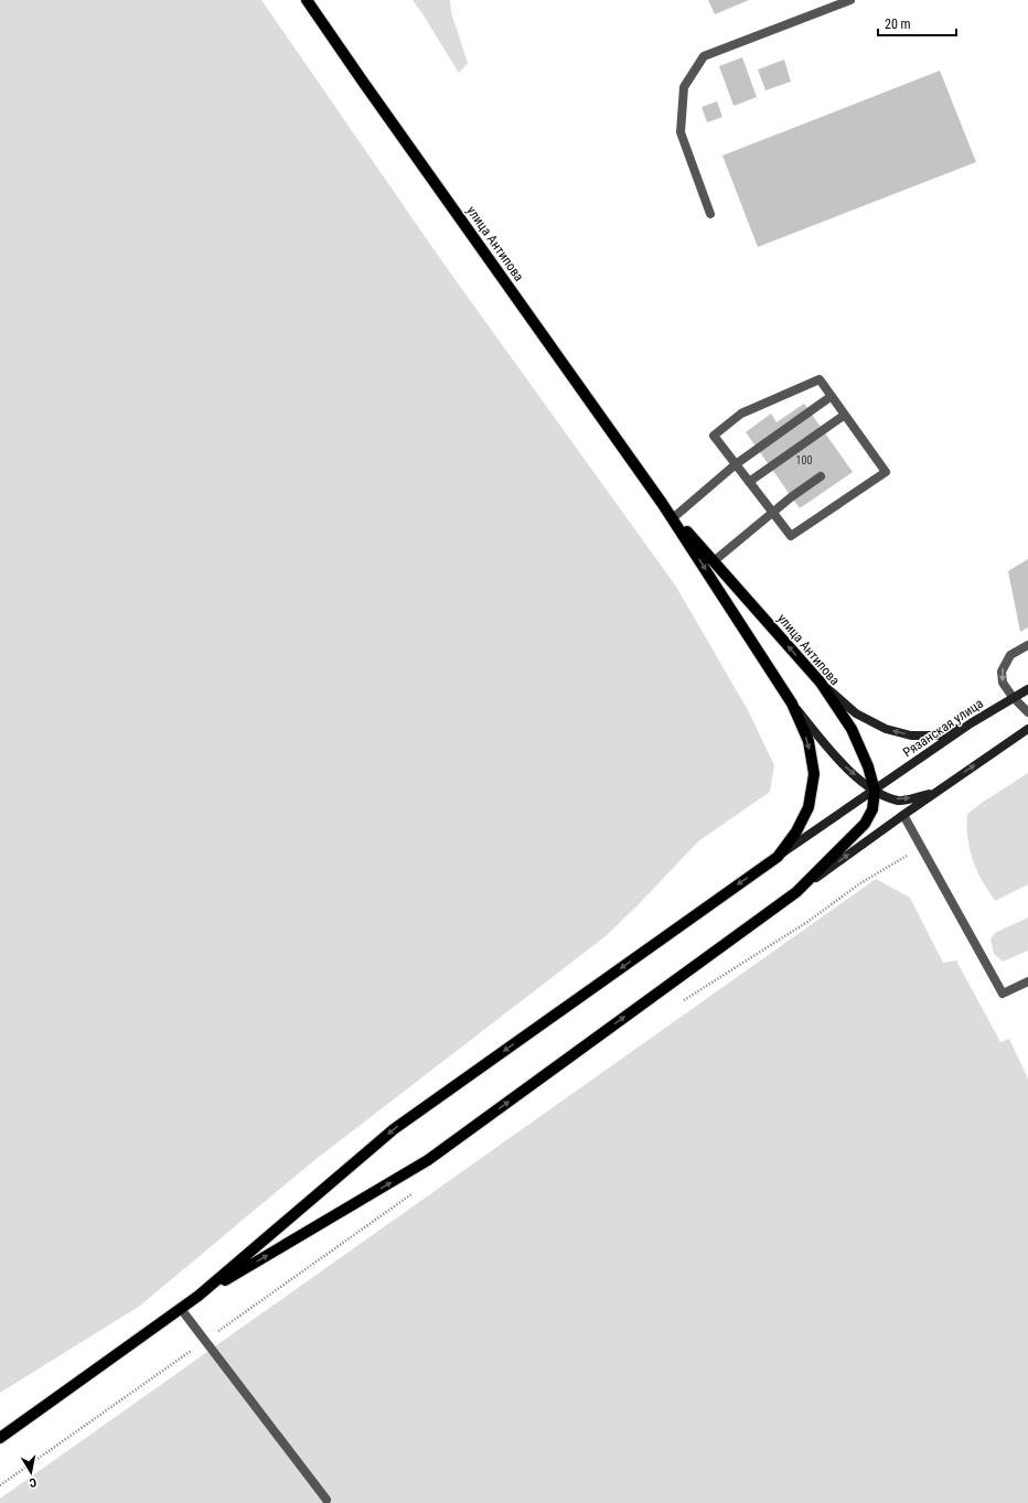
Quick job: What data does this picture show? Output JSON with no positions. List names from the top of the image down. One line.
{"streets":{"main road":["улица Антипова","Рязанская улица"]},"crossings":[["улица Антипова","Рязанская улица"]],"house_numbers":["100"],"scale_bar":"20 m","north":"bottom"}
